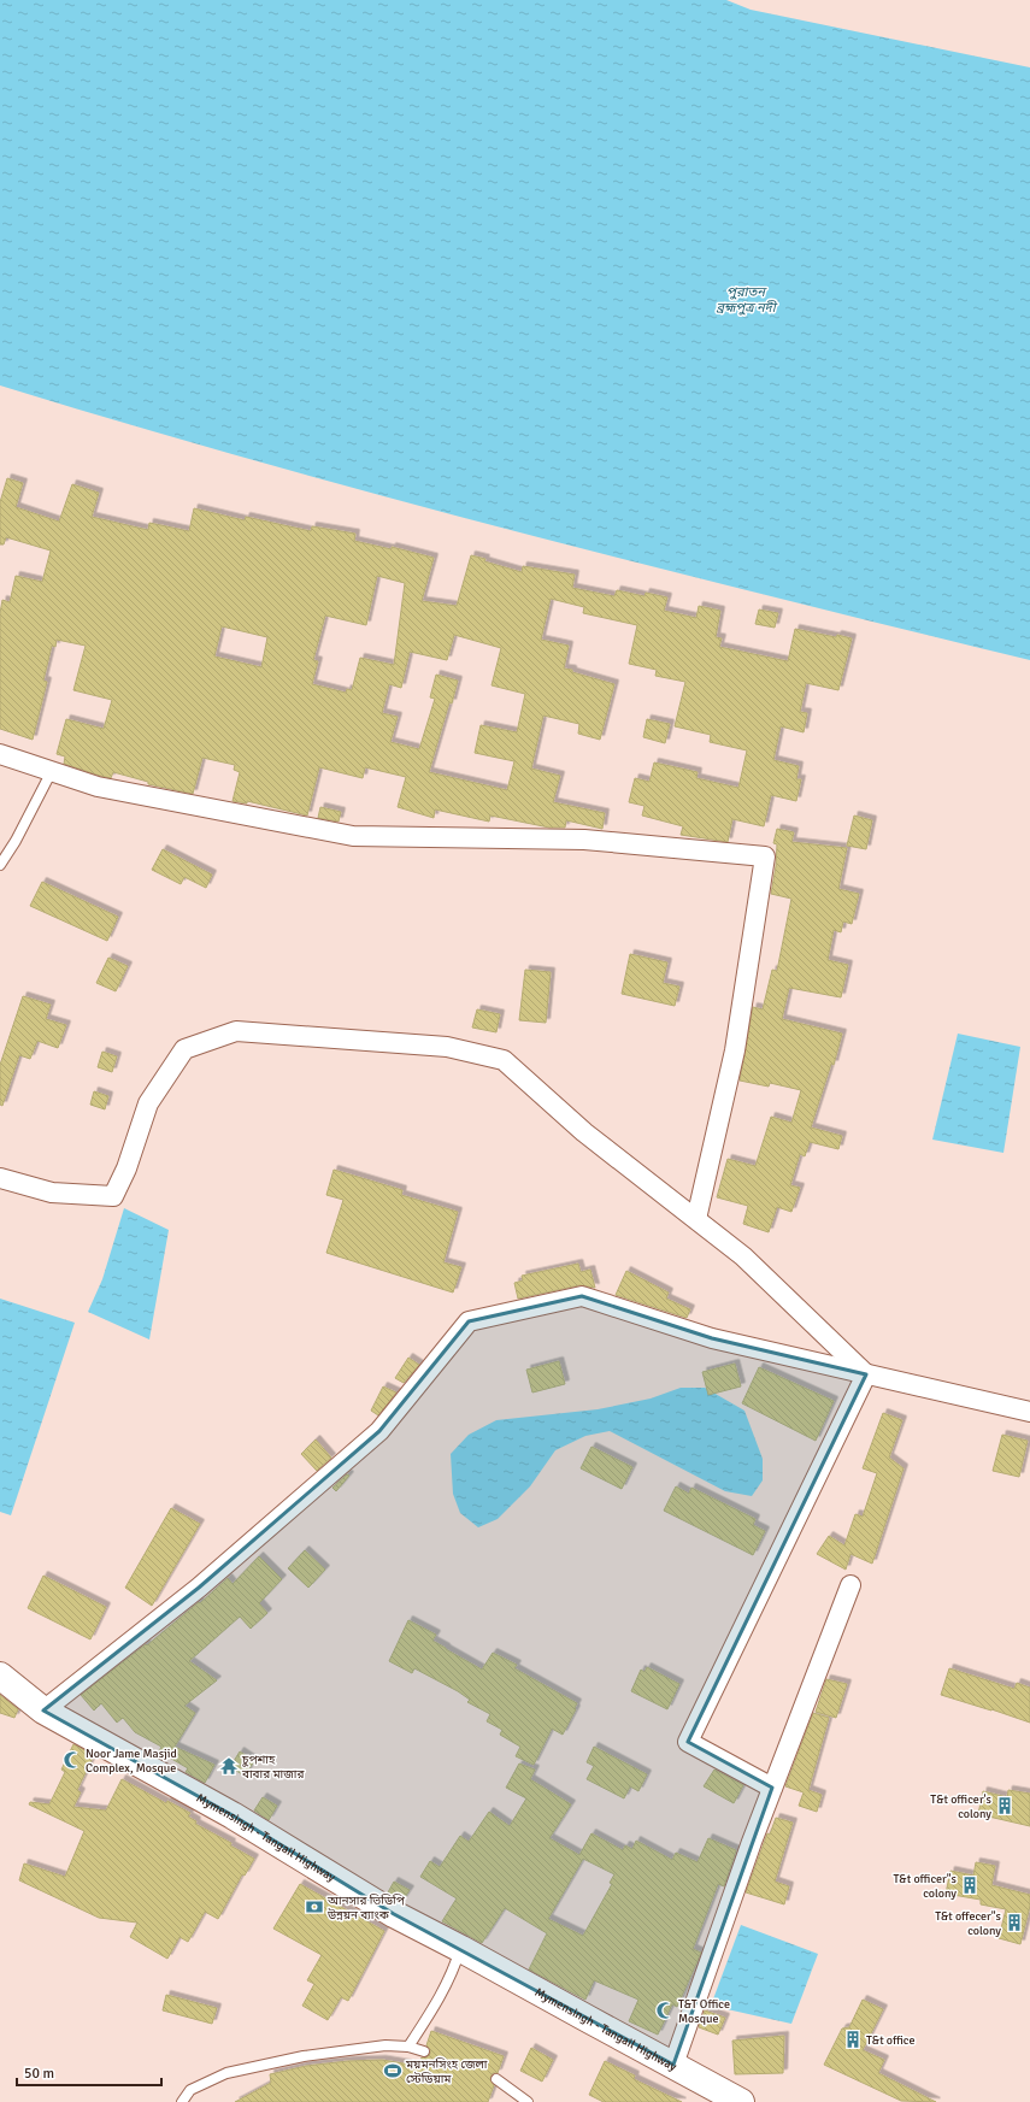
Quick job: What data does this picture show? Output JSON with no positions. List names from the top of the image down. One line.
{"streets":{"highway":["Mymensingh - Tangail Highway"]},"water":["পুরাতন ব্রহ্মপুত্র নদী"],"places":{"mosque":["Noor Jame Masjid Complex, Mosque","T&T Office Mosque"],"temple":["চুপশাহ বাবার মাজার"],"building":["T&t officer's colony","T&t officer\"s colony","T&t offecer\"s colony","T&t office"],"bank":["আনসার ভিডিপি উন্নয়ন ব্যাংক"],"sports":["ময়মনসিংহ জেলা স্টেডিয়াম"]},"scale_bar":"50 m"}
